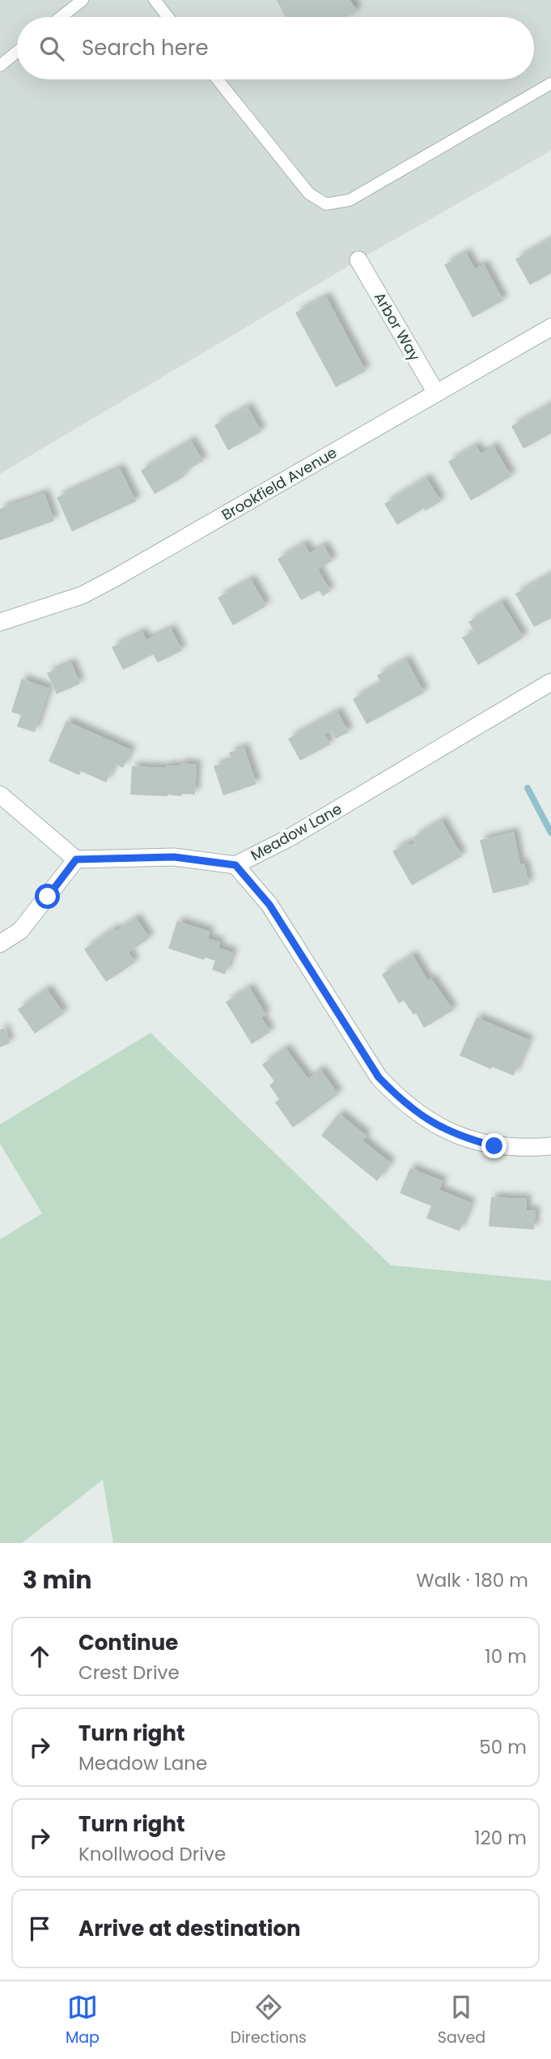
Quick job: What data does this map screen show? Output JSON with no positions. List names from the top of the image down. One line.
{"streets":{"street":["Arbor Way","Brookfield Avenue","Meadow Lane"]},"crossings":[["Arbor Way","Brookfield Avenue"]],"page":{"search":"Search here","heading":["3 min","Walk · 180 m"],"list":[["Continue","Crest Drive","10 m"],["Turn right","Meadow Lane","50 m"],["Turn right","Knollwood Drive","120 m"],"Arrive at destination"],"nav":["Map","Directions","Saved"]}}
